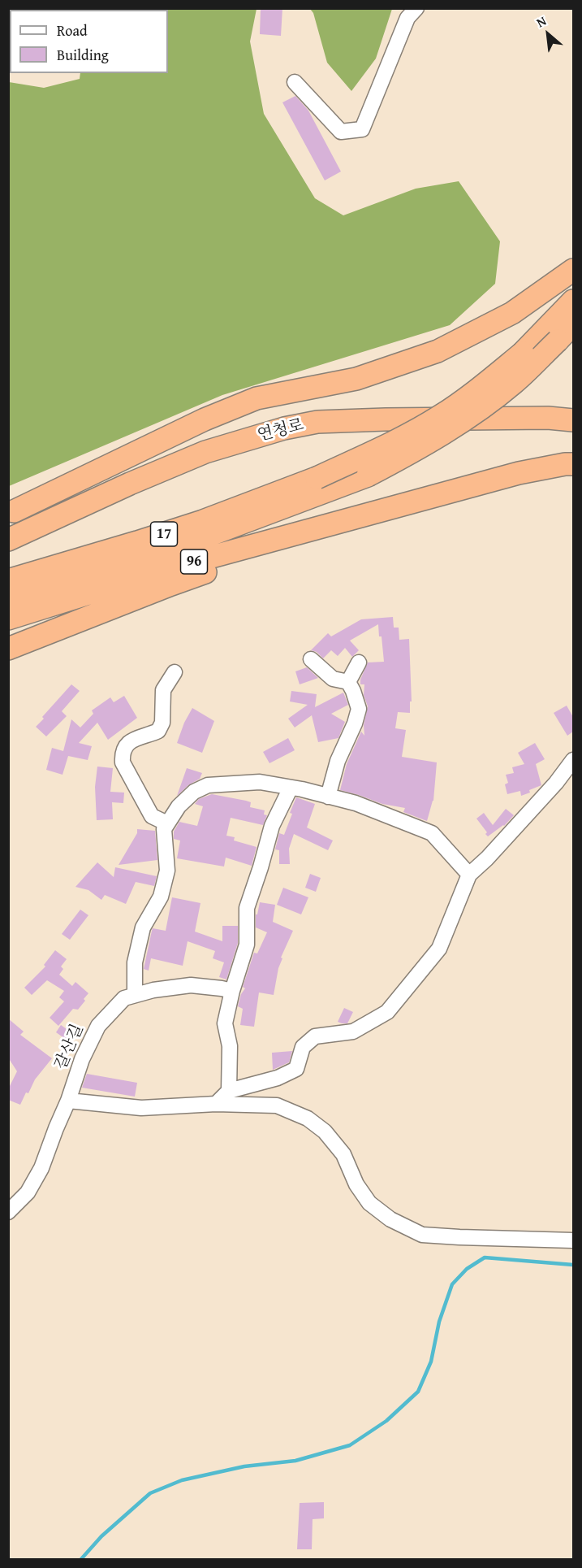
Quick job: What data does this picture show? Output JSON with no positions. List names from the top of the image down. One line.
{"streets":{"highway":["연청로","17","96"],"street":["갈산길"]},"legend":["Road","Building"],"north":"top left"}
